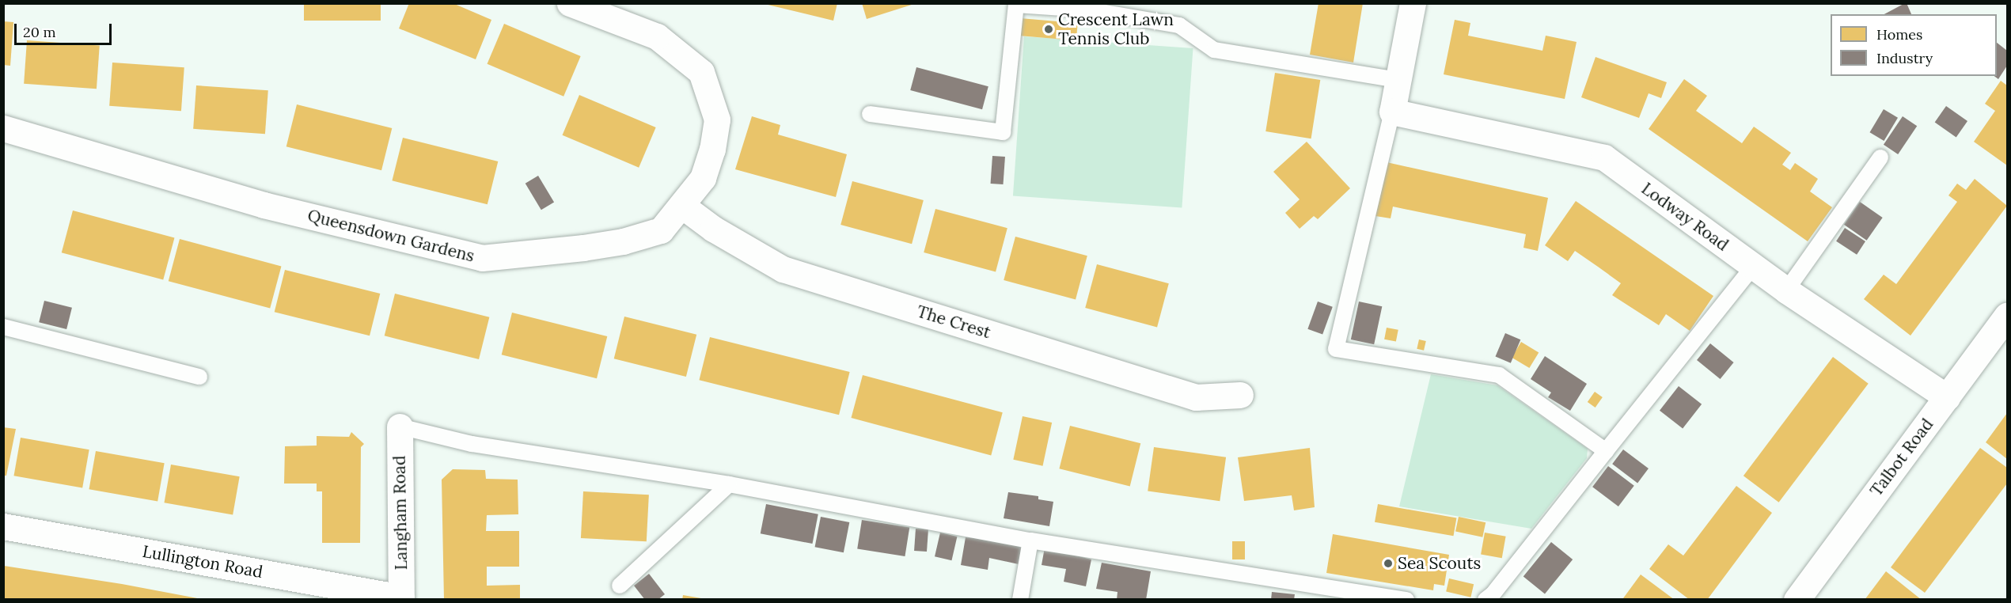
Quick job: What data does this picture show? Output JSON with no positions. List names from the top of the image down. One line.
{"streets":{"street":["Lodway Road","Queensdown Gardens","The Crest","Talbot Road","Langham Road","Lullington Road"]},"crossings":[["Lodway Road","Talbot Road"],["Queensdown Gardens","The Crest"],["Langham Road","Lullington Road"]],"places":["Crescent Lawn Tennis Club","Sea Scouts"],"legend":["Homes","Industry"],"scale_bar":"20 m"}
